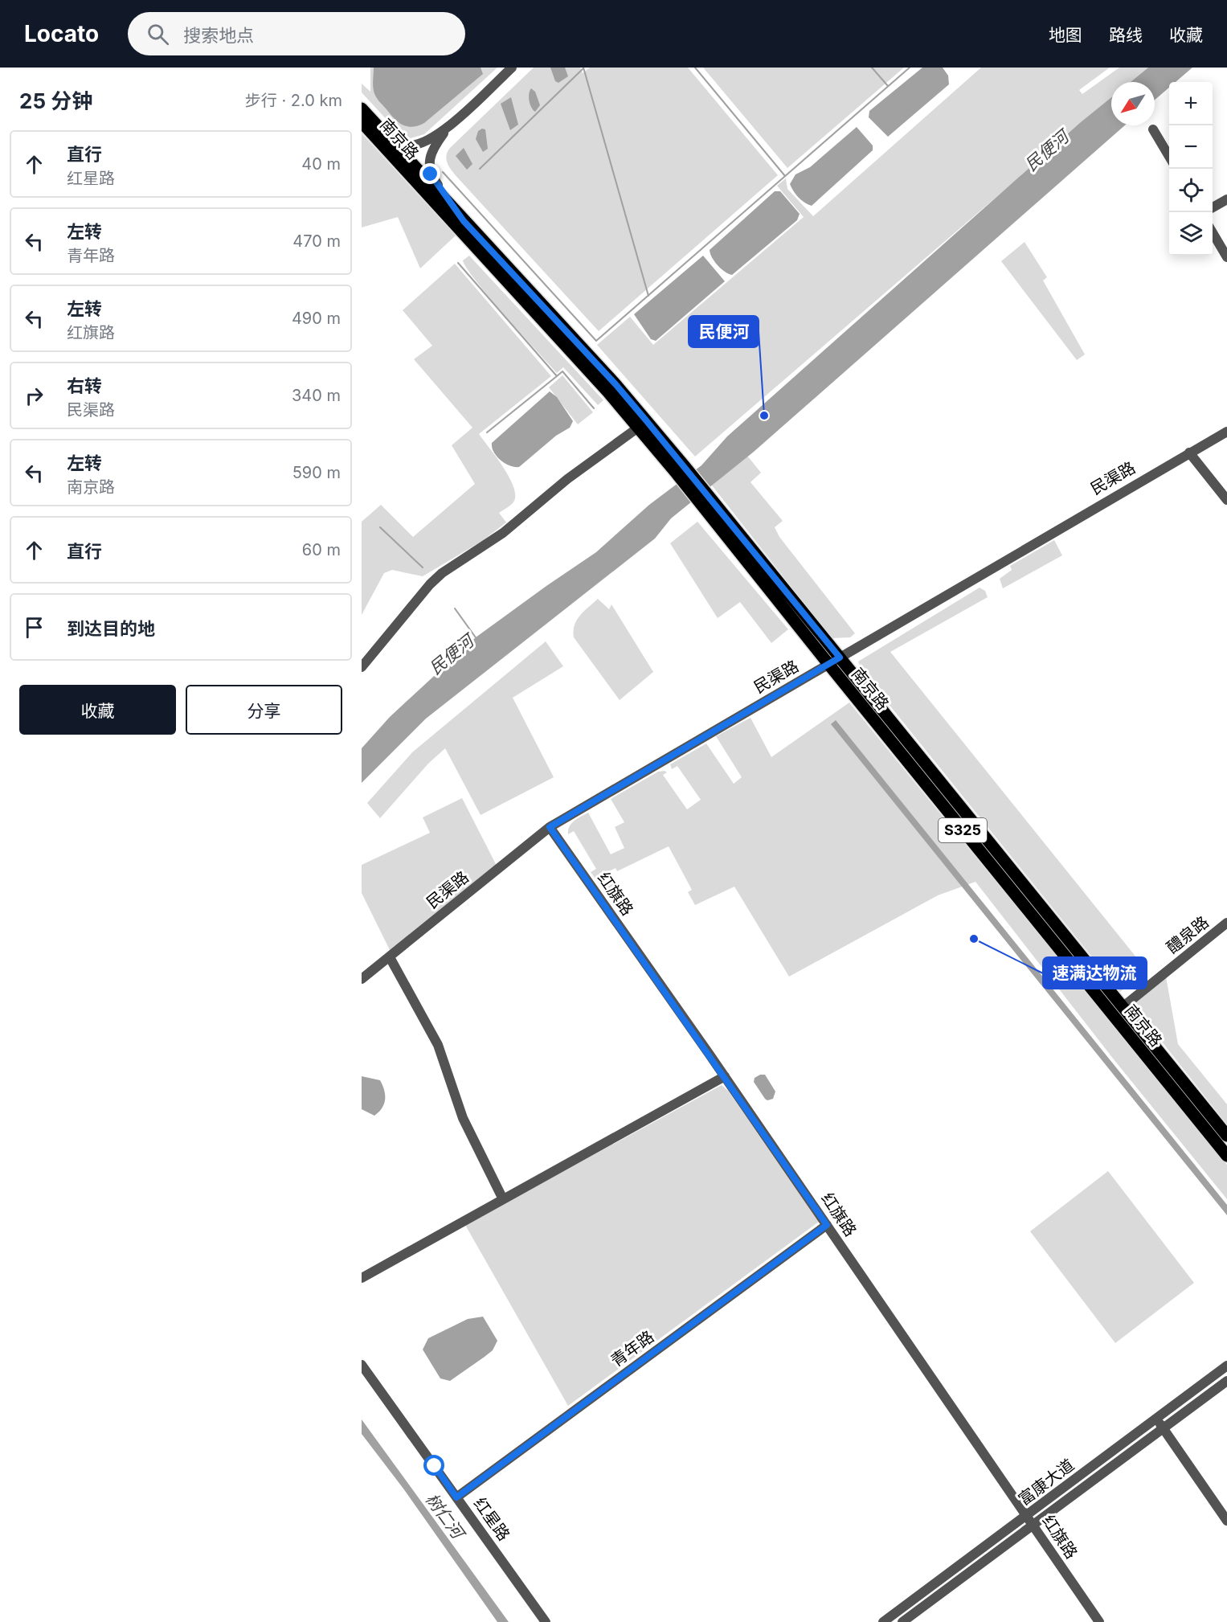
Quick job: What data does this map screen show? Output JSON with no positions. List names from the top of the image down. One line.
{"streets":{"main road":["南京路","S325"],"street":["民渠路","红旗路","醴泉路","青年路","富康大道","红星路"]},"crossings":[["南京路","民渠路"],["南京路","醴泉路"],["民渠路","红旗路"],["红旗路","青年路"],["红旗路","富康大道"],["青年路","红星路"]],"water":["民便河","树仁河"],"places":["民便河","速满达物流"],"north":"bottom left","page":{"header":"Locato","search":"搜索地点","nav":["地图","路线","收藏"],"heading":["25 分钟","步行 · 2.0 km"],"map_buttons":["+","−"],"list":[["直行","红星路","40 m"],["左转","青年路","470 m"],["左转","红旗路","490 m"],["右转","民渠路","340 m"],["左转","南京路","590 m"],["直行","60 m"],"到达目的地"],"buttons":["收藏","分享"]}}
